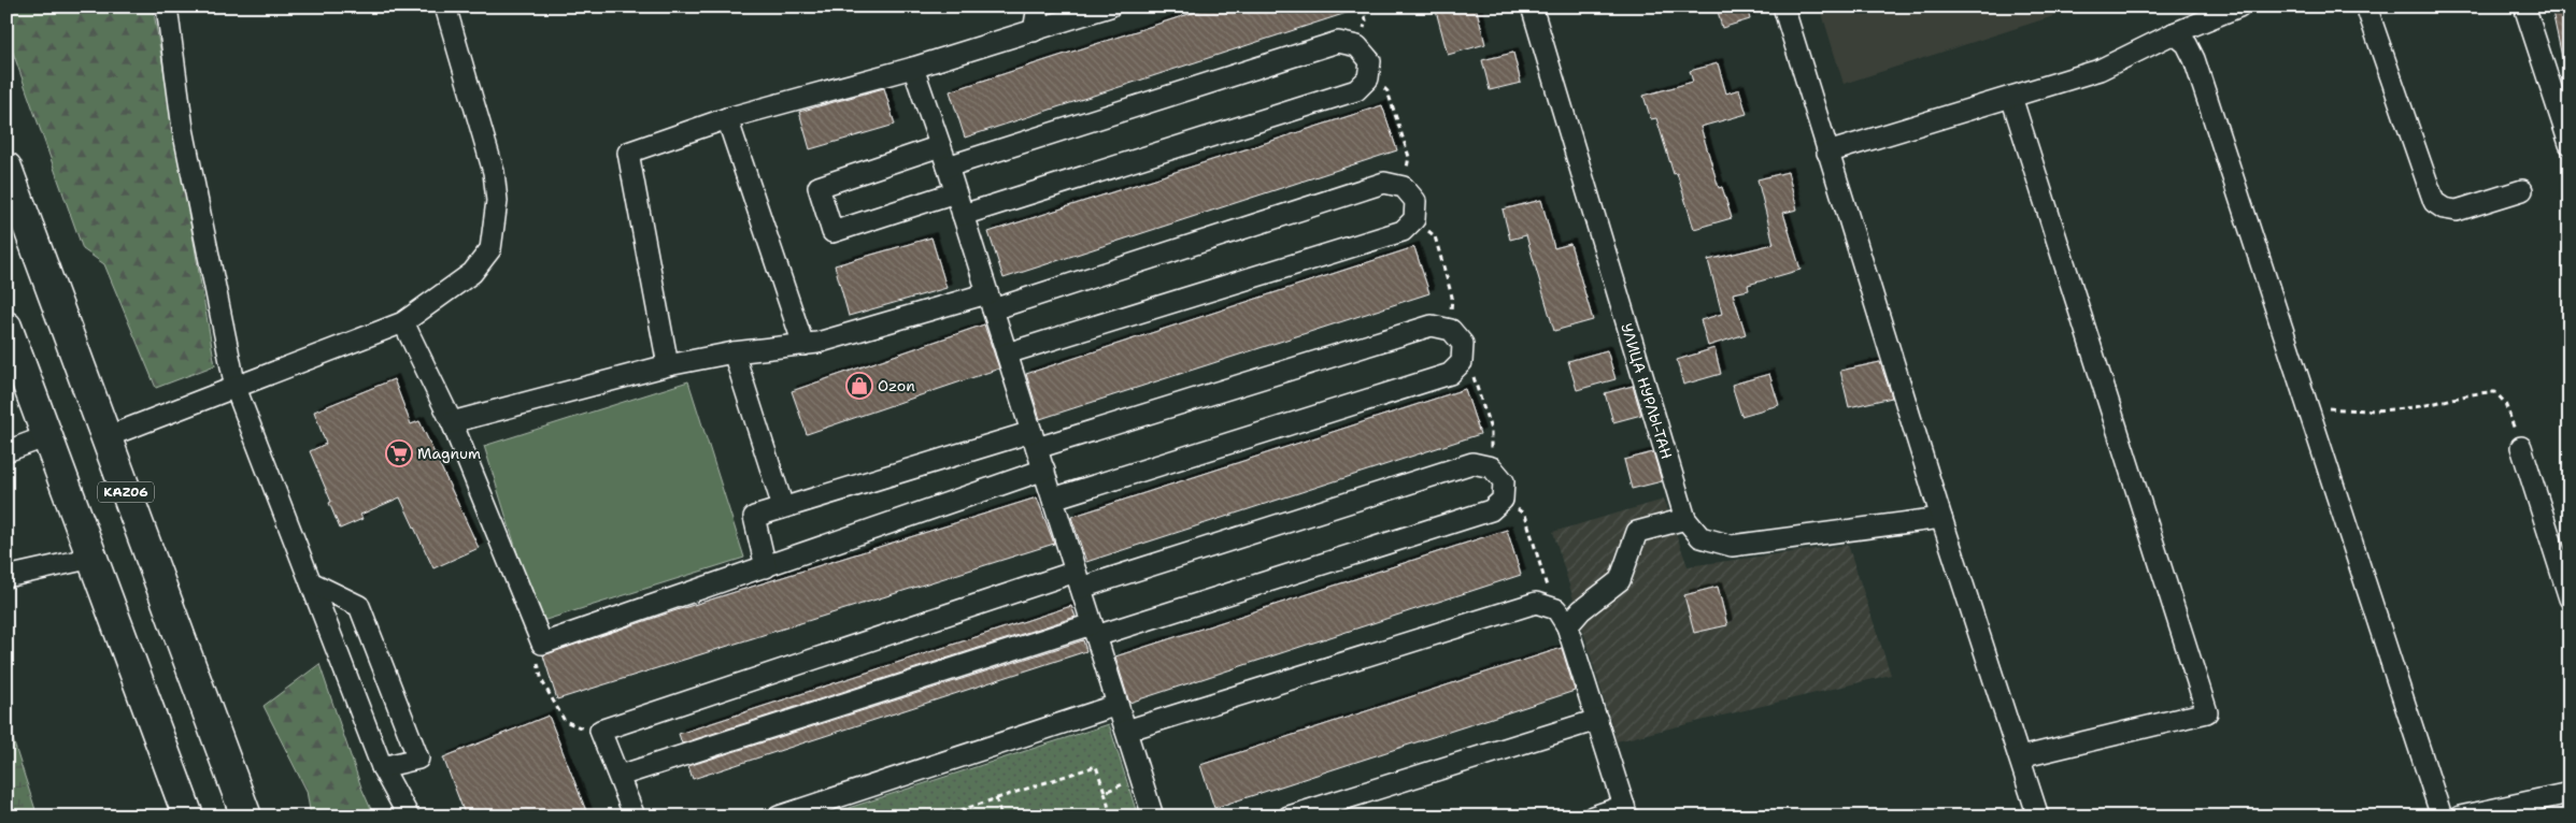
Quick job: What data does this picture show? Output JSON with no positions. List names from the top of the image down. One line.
{"streets":{"highway":["KАZ06"],"street":["УЛИЦА НУРЛЫ-ТАН"]},"places":{"shop":["Ozon"],"supermarket":["Magnum"]}}
